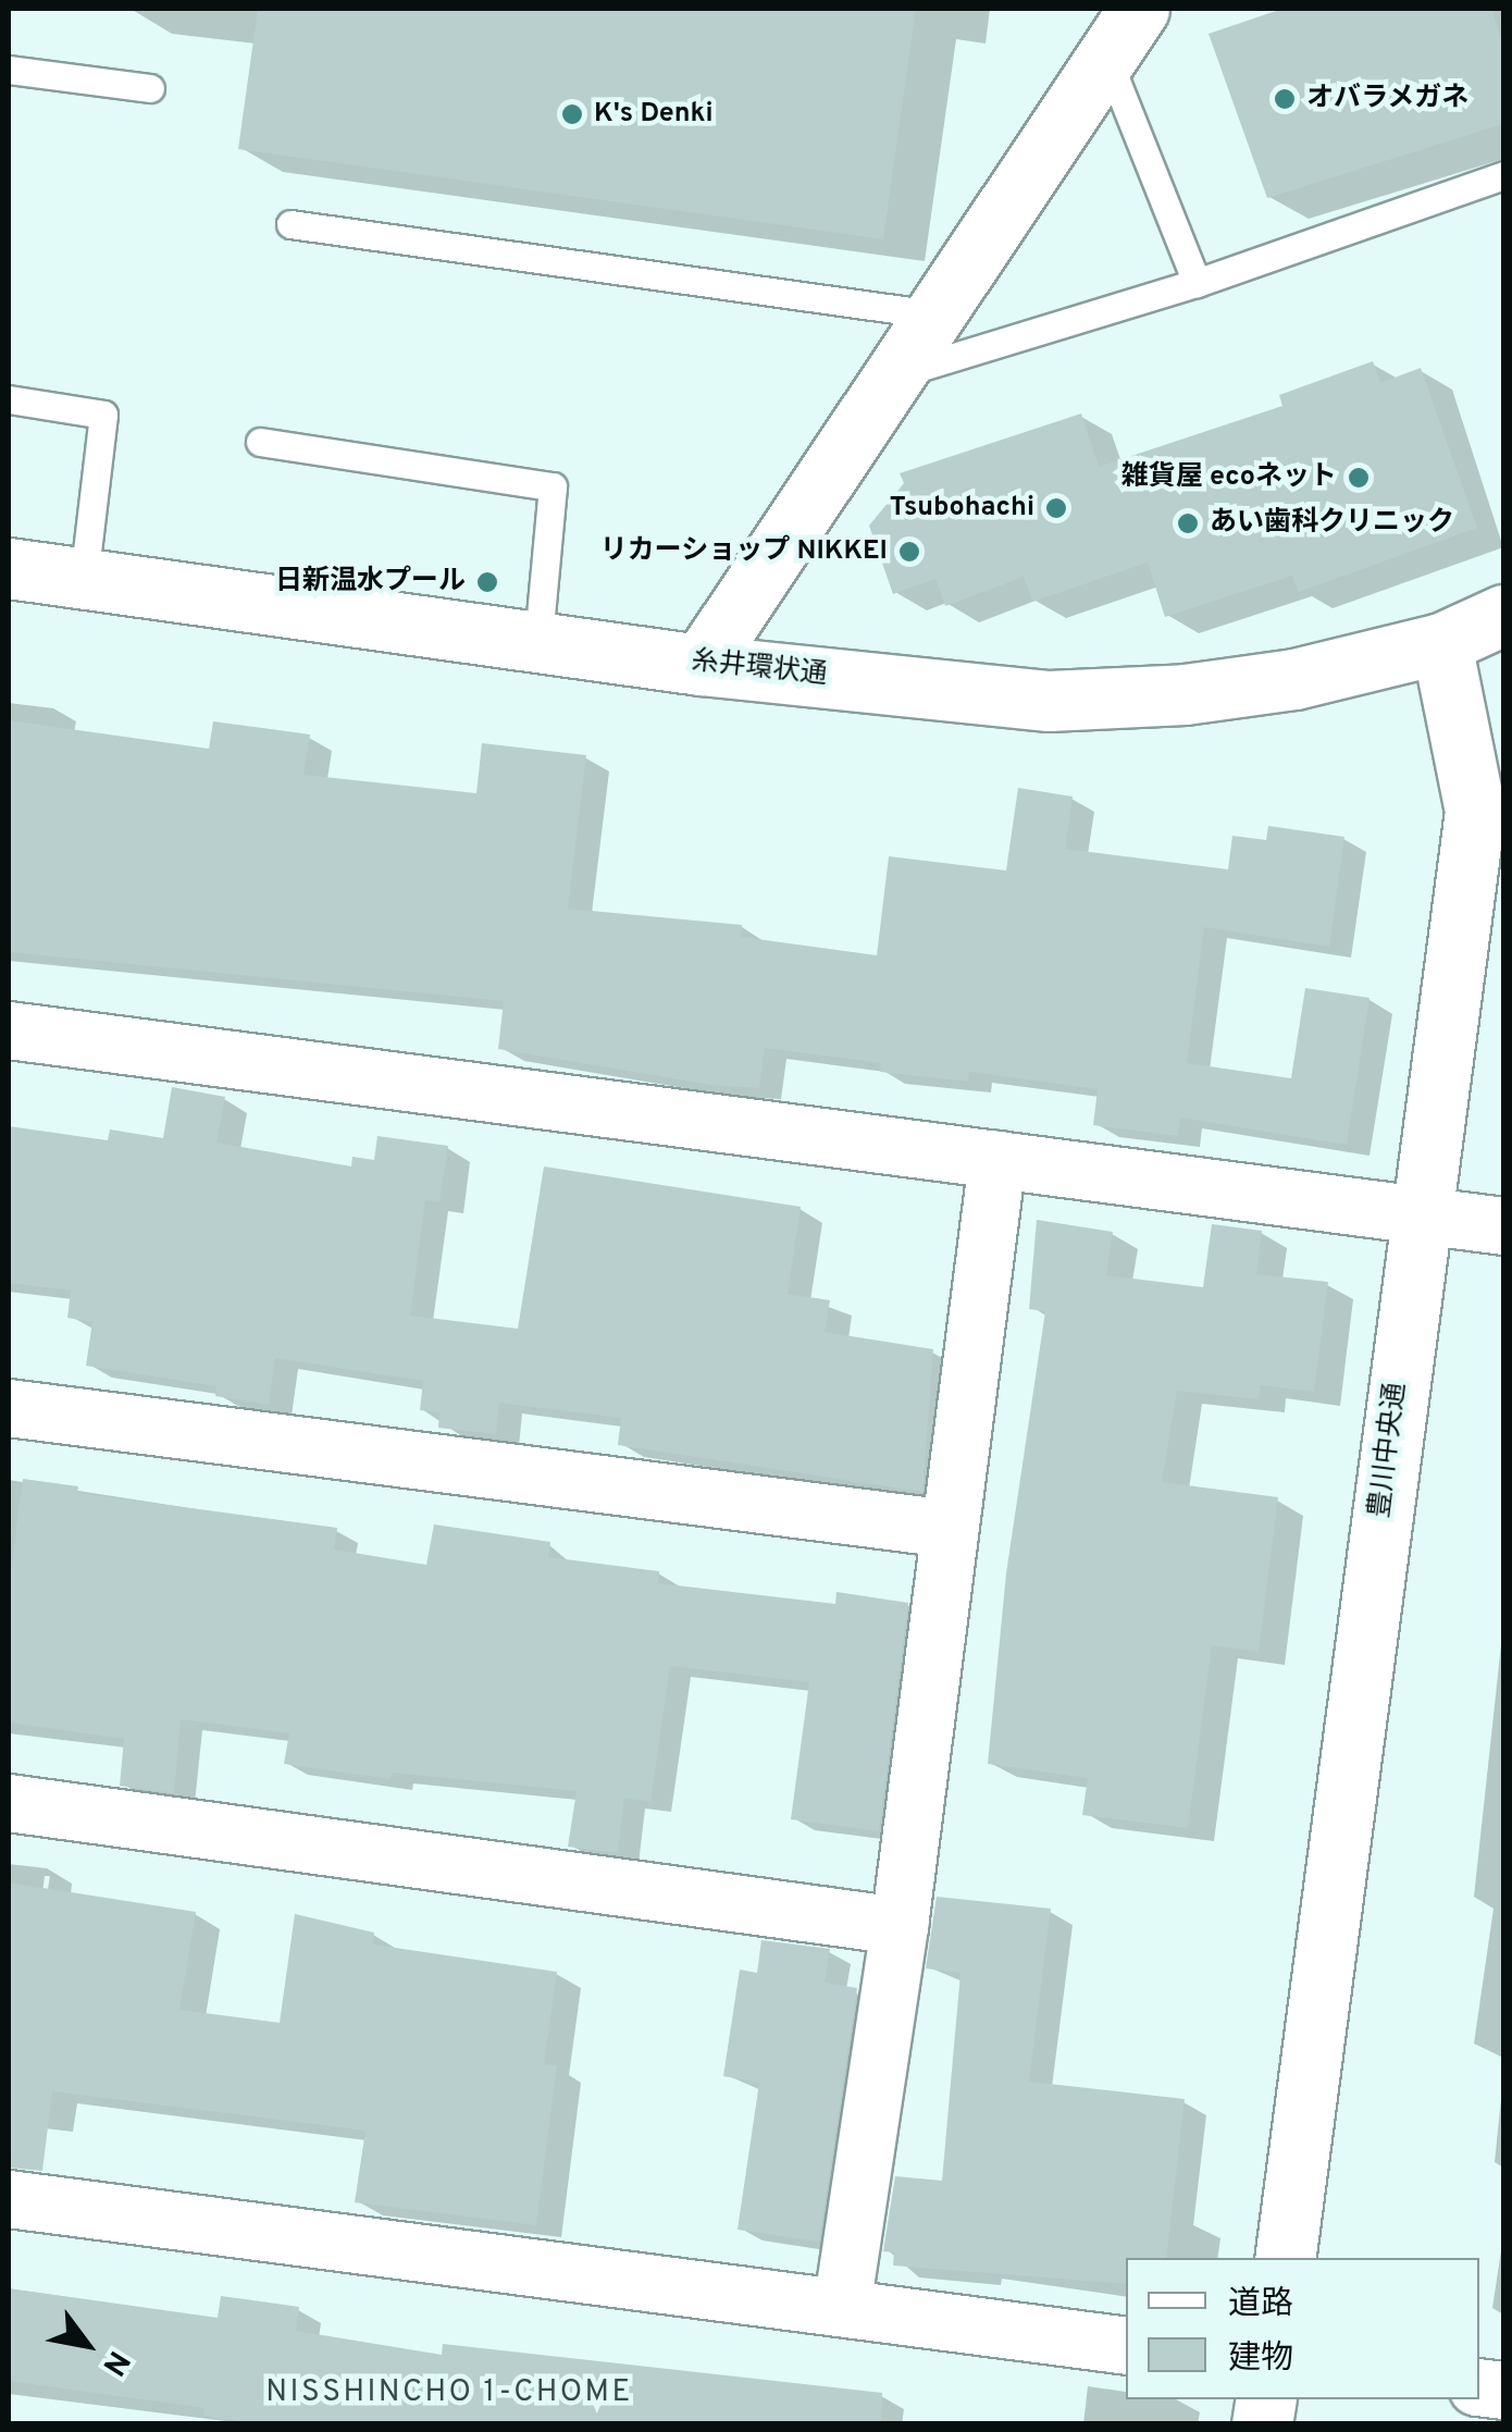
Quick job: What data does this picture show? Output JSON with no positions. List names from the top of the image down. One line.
{"streets":{"street":["糸井環状通","豊川中央通"]},"crossings":[["糸井環状通","豊川中央通"]],"districts":["NISSHINCHO 1-CHOME"],"places":["オバラメガネ","K's Denki","雑貨屋 ecoネット","Tsubohachi","あい歯科クリニック","リカーショップ NIKKEI","日新温水プール"],"legend":["道路","建物"],"north":"bottom right"}
